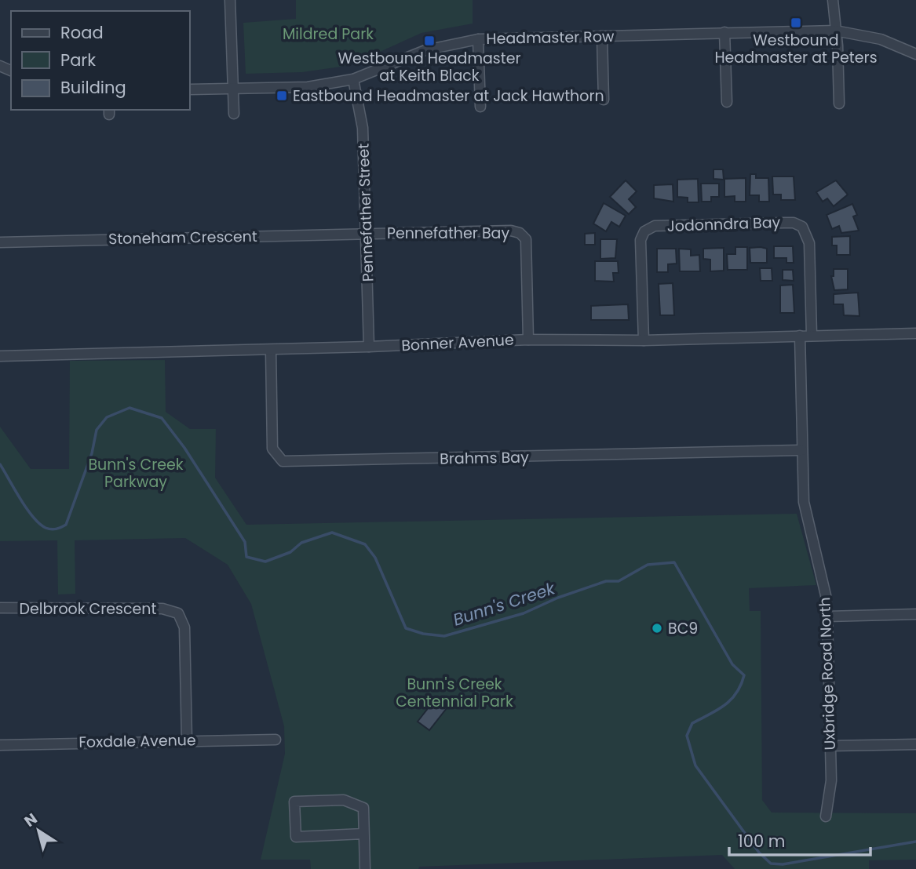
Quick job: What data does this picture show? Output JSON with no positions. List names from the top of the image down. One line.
{"streets":{"street":["Headmaster Row","Pennefather Street","Jodonndra Bay","Pennefather Bay","Stoneham Crescent","Bonner Avenue","Brahms Bay","Delbrook Crescent","Uxbridge Road North","Foxdale Avenue"]},"crossings":[["Headmaster Row","Pennefather Street"],["Pennefather Street","Pennefather Bay"],["Pennefather Street","Stoneham Crescent"],["Pennefather Street","Bonner Avenue"],["Jodonndra Bay","Bonner Avenue"],["Pennefather Bay","Stoneham Crescent"],["Pennefather Bay","Bonner Avenue"],["Bonner Avenue","Brahms Bay"],["Bonner Avenue","Uxbridge Road North"],["Brahms Bay","Uxbridge Road North"],["Delbrook Crescent","Foxdale Avenue"]],"water":["Bunn's Creek"],"parks":["Mildred Park","Bunn's Creek Parkway","Bunn's Creek Centennial Park"],"places":{"transit":["Westbound Headmaster at Peters","Westbound Headmaster at Keith Black","Eastbound Headmaster at Jack Hawthorn"],"other":["BC9"]},"legend":["Road","Park","Building"],"scale_bar":"100 m","north":"top left"}
